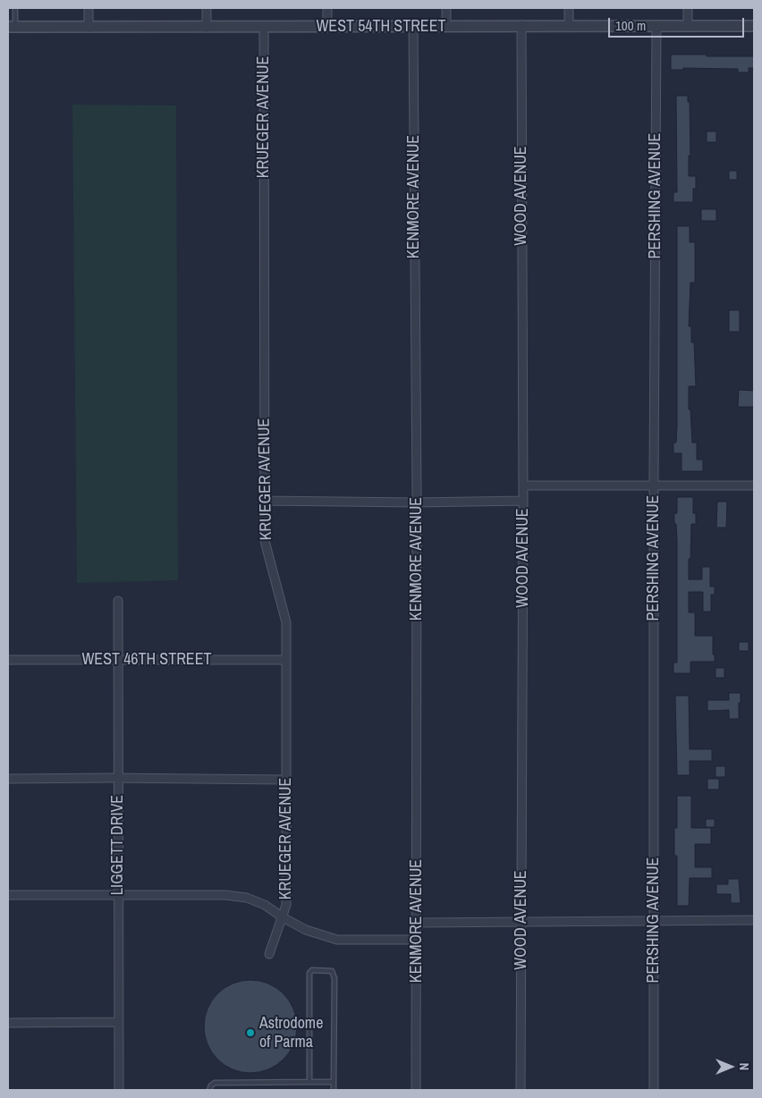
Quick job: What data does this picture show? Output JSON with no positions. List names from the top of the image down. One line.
{"streets":{"street":["WEST 54TH STREET","KRUEGER AVENUE","WOOD AVENUE","PERSHING AVENUE","KENMORE AVENUE","WEST 46TH STREET","LIGGETT DRIVE"]},"crossings":[["WEST 54TH STREET","KRUEGER AVENUE"],["WEST 54TH STREET","WOOD AVENUE"],["WEST 54TH STREET","PERSHING AVENUE"],["WEST 54TH STREET","KENMORE AVENUE"],["KRUEGER AVENUE","WEST 46TH STREET"],["WEST 46TH STREET","LIGGETT DRIVE"]],"places":["Astrodome of Parma"],"scale_bar":"100 m","north":"right"}
